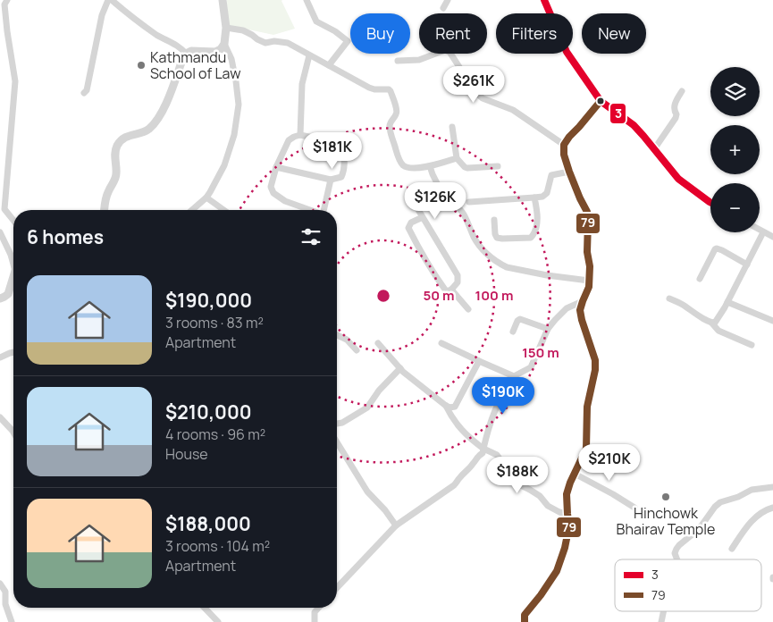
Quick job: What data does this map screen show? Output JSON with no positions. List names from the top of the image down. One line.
{"places":["Kathmandu School of Law","Hinchowk Bhairav Temple"],"lines":["transit line 3","transit line 79"],"legend":["3","79"],"page":{"chip":["Buy","Rent","Filters","New"],"price":["$261K","$181K","$126K","$190K","$210K","$188K"],"map_buttons":["+","−"],"heading":"6 homes","list":[{"name":"$190,000","note":"3 rooms · 83 m² · Apartment"},{"name":"$210,000","note":"4 rooms · 96 m² · House"},{"name":"$188,000","note":"3 rooms · 104 m² · Apartment"}]},"rings":["50 m","100 m","150 m"]}
